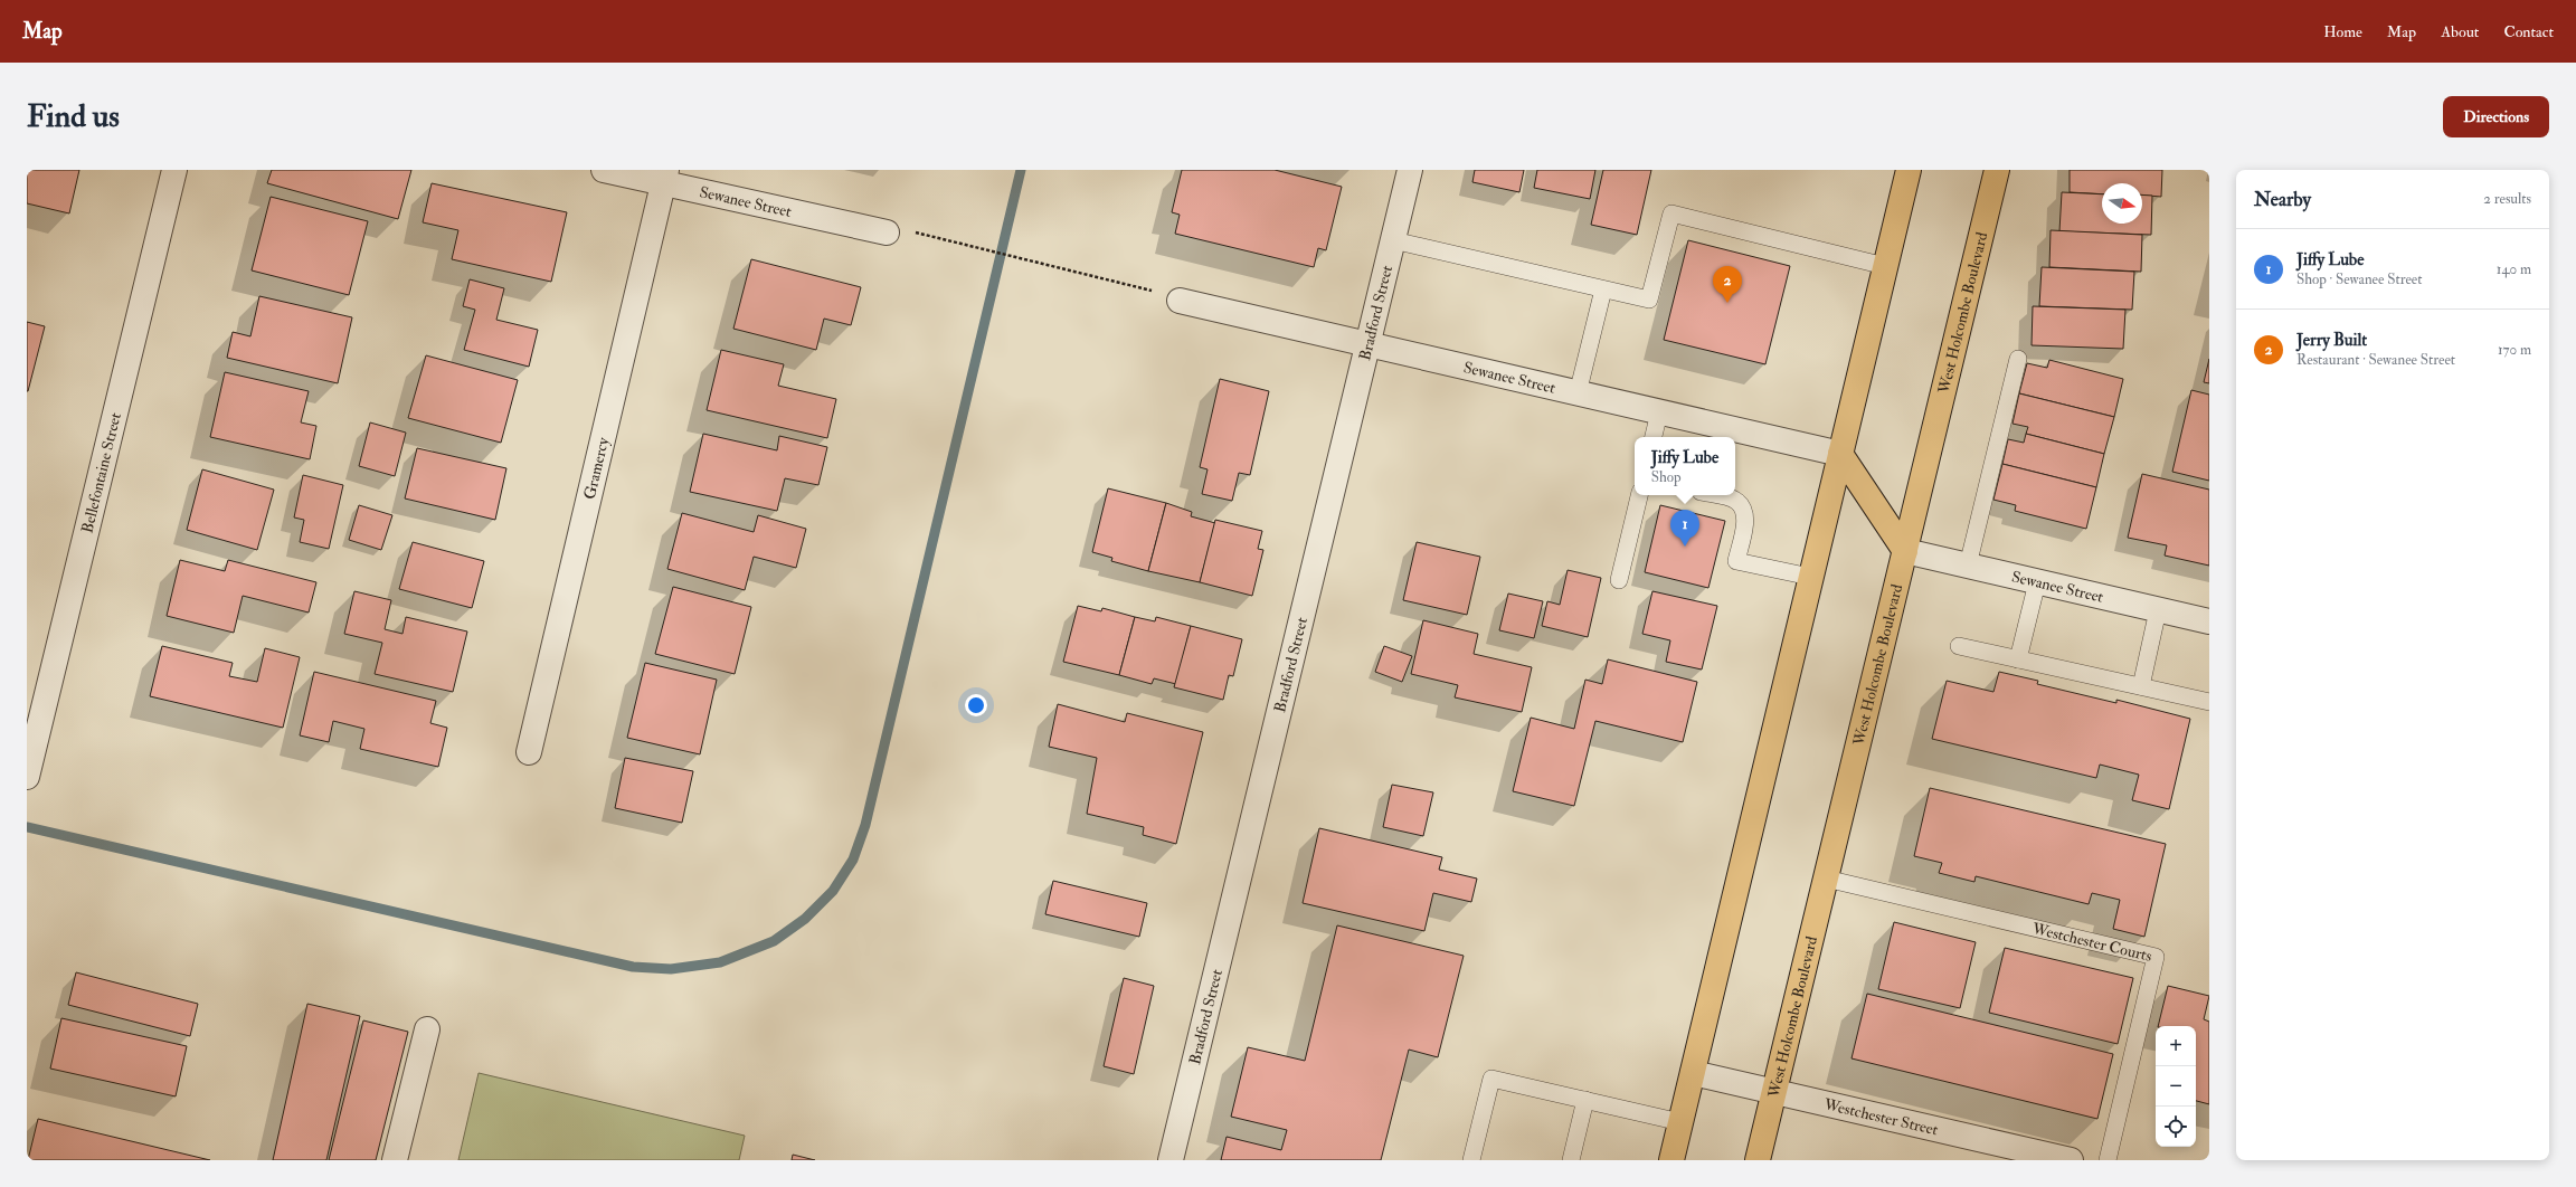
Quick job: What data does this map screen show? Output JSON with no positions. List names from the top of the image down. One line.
{"streets":{"main road":["West Holcombe Boulevard"],"street":["Sewanee Street","Bradford Street","Gramercy","Bellefontaine Street","Westchester Street"],"lane":["Westchester Courts"]},"crossings":[["Sewanee Street","Bradford Street"],["Sewanee Street","West Holcombe Boulevard"],["Sewanee Street","Gramercy"],["West Holcombe Boulevard","Westchester Courts"],["West Holcombe Boulevard","Westchester Street"]],"north":"right","page":{"header":"Map","nav":["Home","Map","About","Contact"],"buttons":"Directions","title":"Find us","heading":["Nearby","2 results"],"list":[{"mark":"1","name":"Jiffy Lube","note":"Shop · Sewanee Street","value":"140 m"},{"mark":"2","name":"Jerry Built","note":"Restaurant · Sewanee Street","value":"170 m"}],"pins":["2","1"],"popup":["Jiffy Lube","Shop"],"map_buttons":["+","−"]}}
